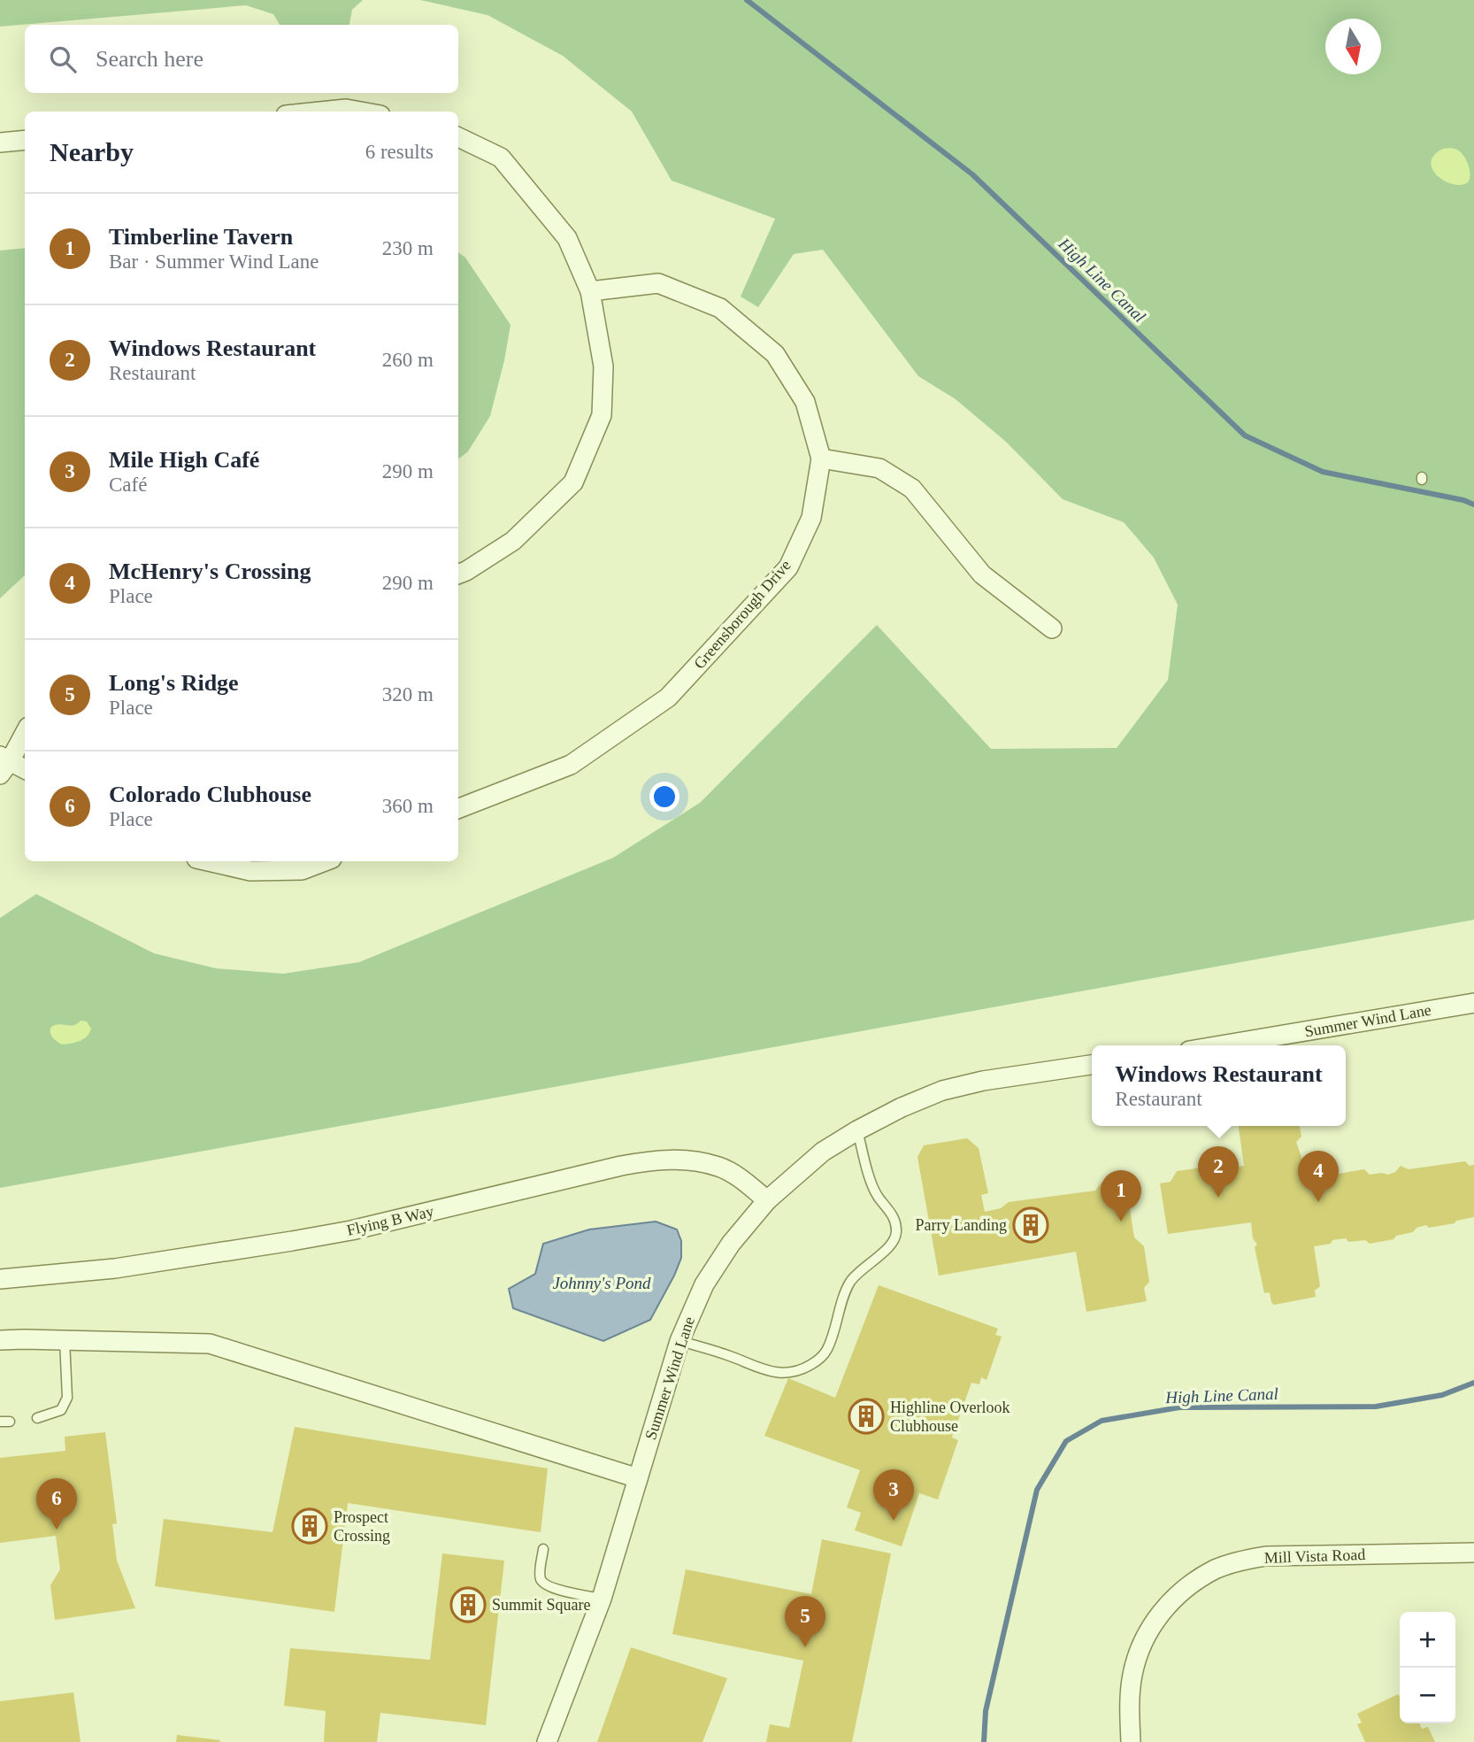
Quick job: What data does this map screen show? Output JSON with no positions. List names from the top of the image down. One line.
{"streets":{"street":["Greensborough Drive","Summer Wind Lane","Flying B Way","Mill Vista Road"]},"crossings":[["Summer Wind Lane","Flying B Way"]],"water":["High Line Canal","Johnny's Pond"],"places":{"building":["Parry Landing","Highline Overlook Clubhouse","Prospect Crossing","Summit Square"]},"north":"bottom","page":{"search":"Search here","heading":["Nearby","6 results"],"list":[{"mark":"1","name":"Timberline Tavern","note":"Bar · Summer Wind Lane","value":"230 m"},{"mark":"2","name":"Windows Restaurant","note":"Restaurant","value":"260 m"},{"mark":"3","name":"Mile High Café","note":"Café","value":"290 m"},{"mark":"4","name":"McHenry's Crossing","note":"Place","value":"290 m"},{"mark":"5","name":"Long's Ridge","note":"Place","value":"320 m"},{"mark":"6","name":"Colorado Clubhouse","note":"Place","value":"360 m"}],"popup":["Windows Restaurant","Restaurant"],"pins":["2","4","1","3","6","5"],"map_buttons":["+","−"]}}
